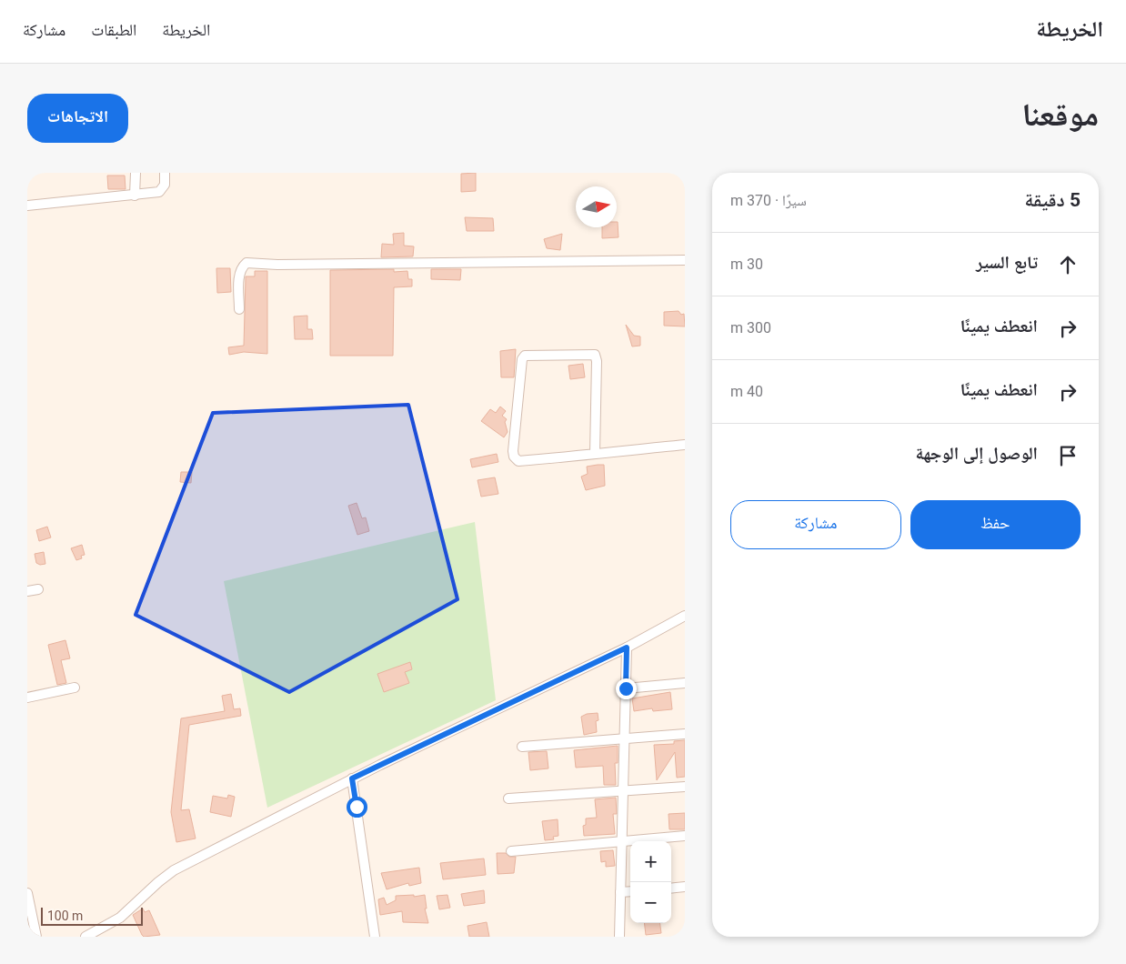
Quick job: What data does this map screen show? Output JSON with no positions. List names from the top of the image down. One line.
{"scale_bar":"100 m","north":"right","page":{"header":"الخريطة","nav":["الخريطة","الطبقات","مشاركة"],"title":"موقعنا","buttons":["الاتجاهات",["حفظ","مشاركة"]],"heading":["5 دقيقة","سيرًا · 370 m"],"list":[["تابع السير","30 m"],["انعطف يمينًا","300 m"],["انعطف يمينًا","40 m"],"الوصول إلى الوجهة"],"map_buttons":["+","−"],"scale":"100 m"}}
